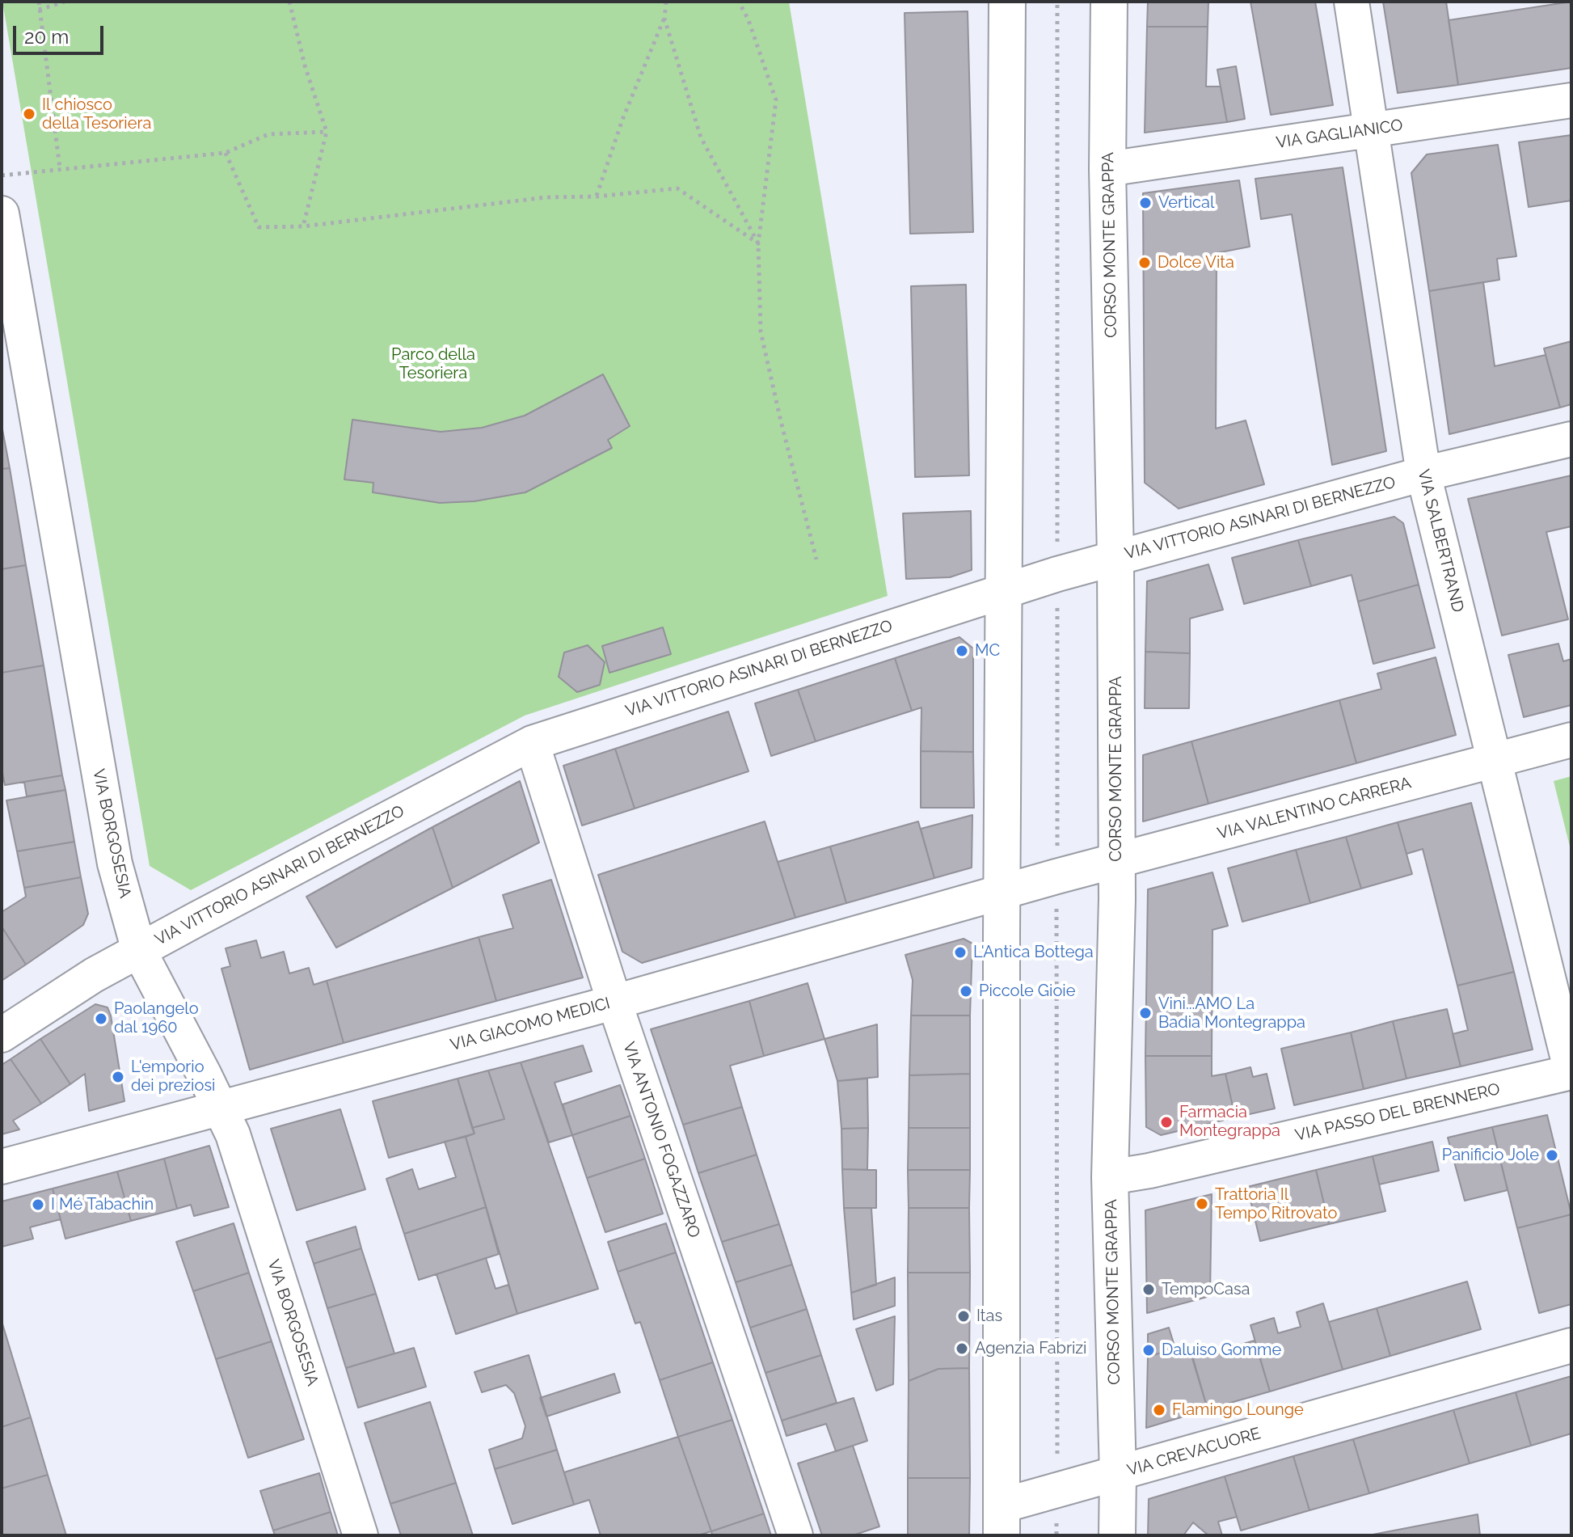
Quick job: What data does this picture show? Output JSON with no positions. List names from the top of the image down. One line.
{"streets":{"street":["VIA GAGLIANICO","CORSO MONTE GRAPPA","VIA VITTORIO ASINARI DI BERNEZZO","VIA SALBERTRAND","VIA VALENTINO CARRERA","VIA BORGOSESIA","VIA GIACOMO MEDICI","VIA PASSO DEL BRENNERO","VIA ANTONIO FOGAZZARO","VIA CREVACUORE"]},"crossings":[["VIA GAGLIANICO","CORSO MONTE GRAPPA"],["VIA GAGLIANICO","VIA SALBERTRAND"],["CORSO MONTE GRAPPA","VIA VITTORIO ASINARI DI BERNEZZO"],["CORSO MONTE GRAPPA","VIA VALENTINO CARRERA"],["CORSO MONTE GRAPPA","VIA PASSO DEL BRENNERO"],["CORSO MONTE GRAPPA","VIA CREVACUORE"],["VIA VITTORIO ASINARI DI BERNEZZO","VIA SALBERTRAND"],["VIA VITTORIO ASINARI DI BERNEZZO","VIA BORGOSESIA"],["VIA VITTORIO ASINARI DI BERNEZZO","VIA ANTONIO FOGAZZARO"],["VIA SALBERTRAND","VIA VALENTINO CARRERA"],["VIA SALBERTRAND","VIA PASSO DEL BRENNERO"],["VIA VALENTINO CARRERA","VIA GIACOMO MEDICI"],["VIA BORGOSESIA","VIA GIACOMO MEDICI"],["VIA GIACOMO MEDICI","VIA ANTONIO FOGAZZARO"]],"parks":["Parco della Tesoriera"],"places":["Il chiosco della Tesoriera","Vertical","Dolce Vita","MC","L'Antica Bottega","Piccole Gioie","Vini...AMO La Badia Montegrappa","Paolangelo dal 1960","L'emporio dei preziosi","Farmacia Montegrappa","Panificio Jole","Trattoria Il Tempo Ritrovato","I Mé Tabachin","TempoCasa","Itas","Agenzia Fabrizi","Daluiso Gomme","Flamingo Lounge"],"scale_bar":"20 m"}
